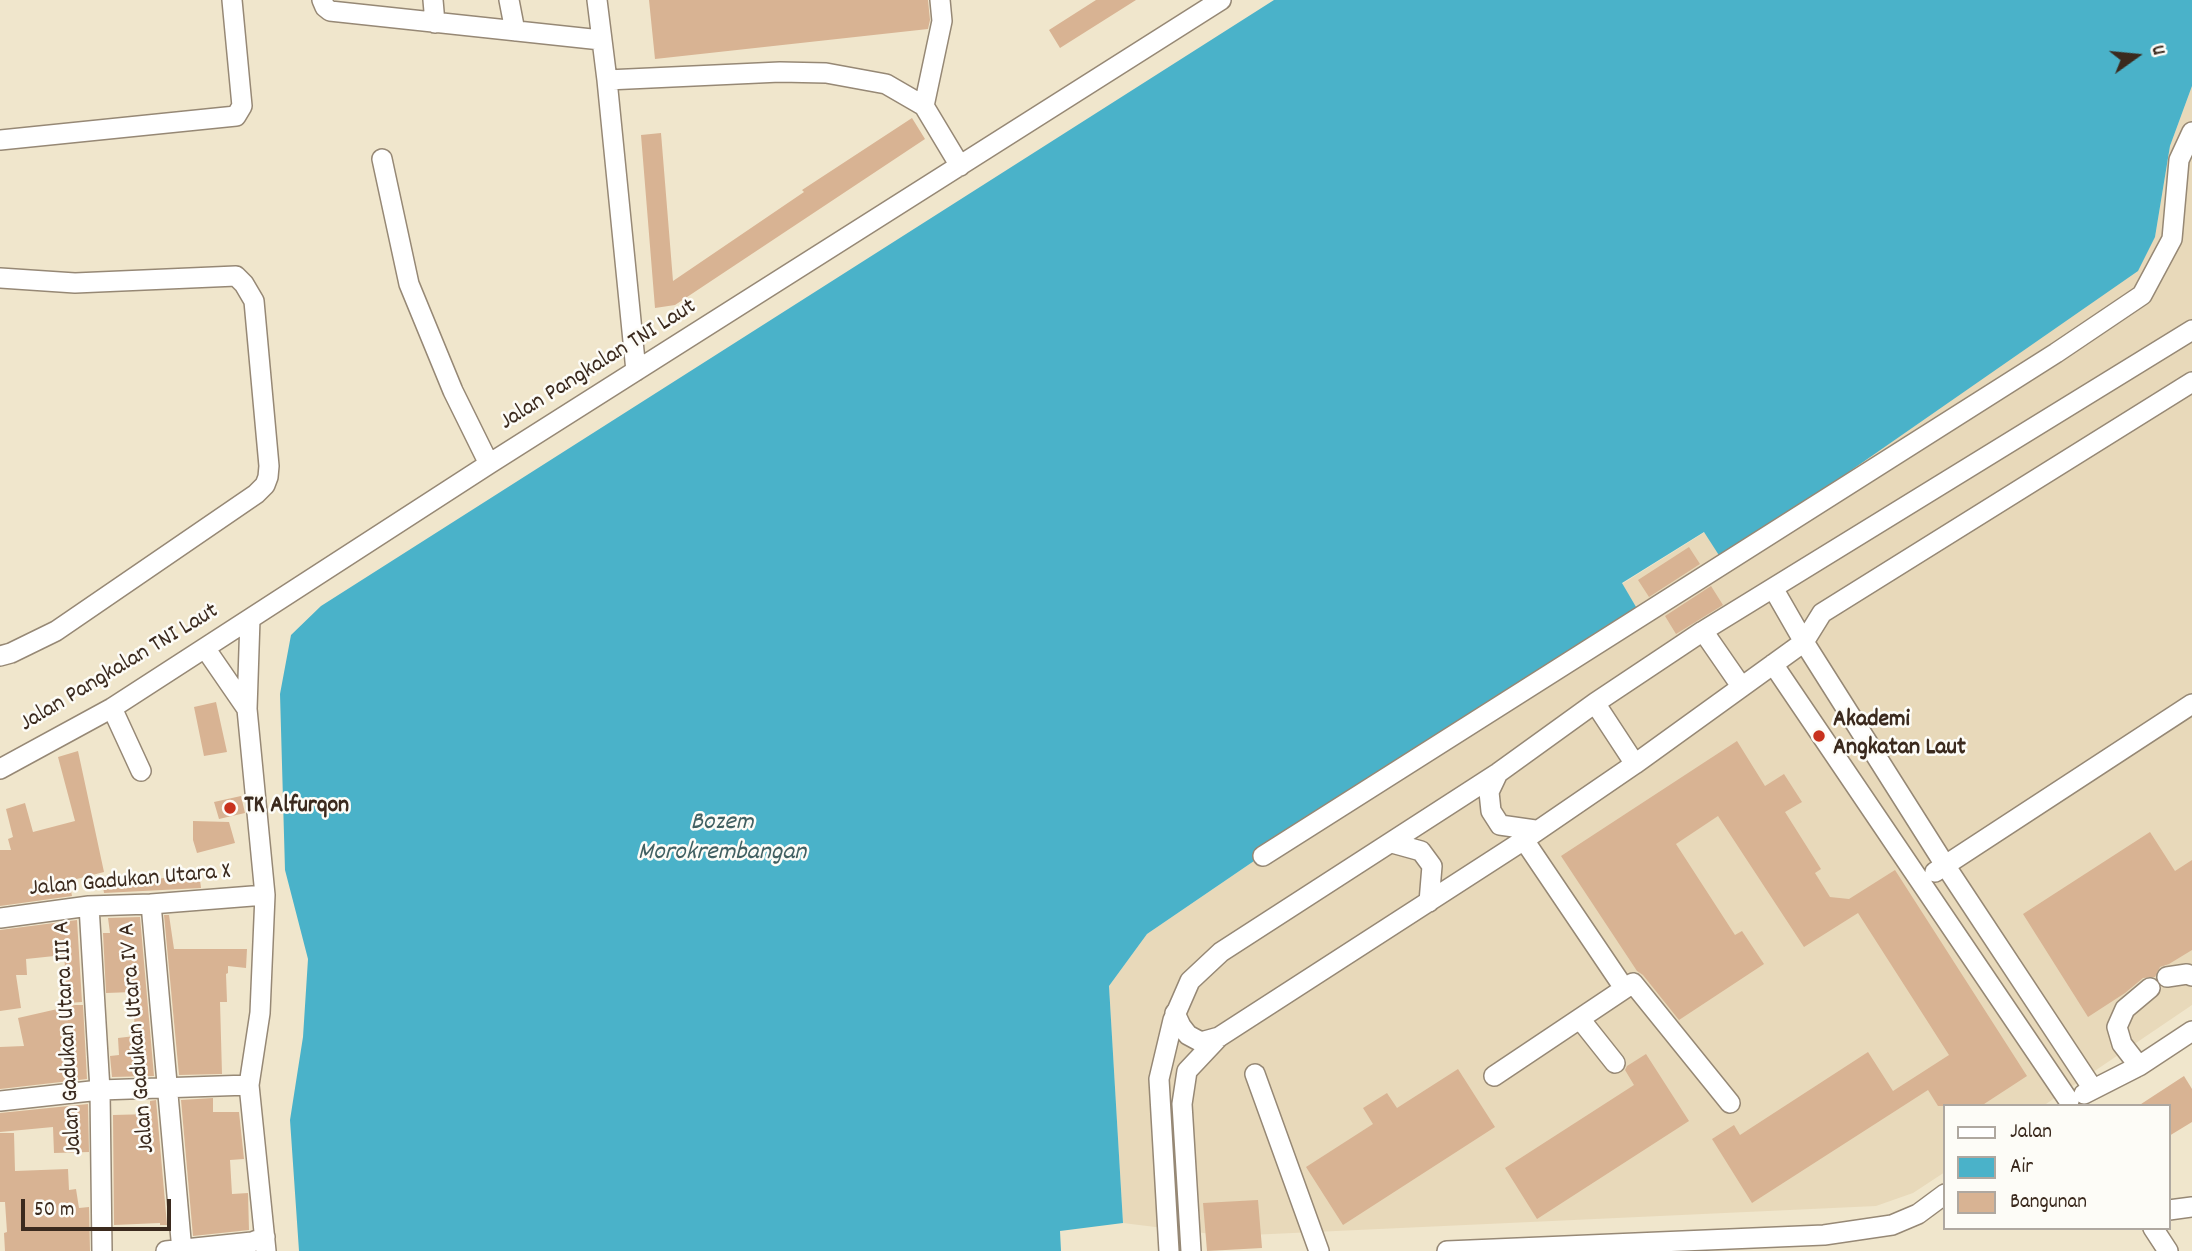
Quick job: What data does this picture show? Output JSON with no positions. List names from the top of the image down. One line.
{"streets":{"street":["Jalan Pangkalan TNI Laut","Jalan Gadukan Utara X","Jalan Gadukan Utara III A","Jalan Gadukan Utara IV A"]},"crossings":[["Jalan Gadukan Utara X","Jalan Gadukan Utara III A"],["Jalan Gadukan Utara X","Jalan Gadukan Utara IV A"]],"water":["Bozem Morokrembangan"],"places":["Akademi Angkatan Laut","TK Alfurqon"],"legend":["Jalan","Air","Bangunan"],"scale_bar":"50 m","north":"right"}
